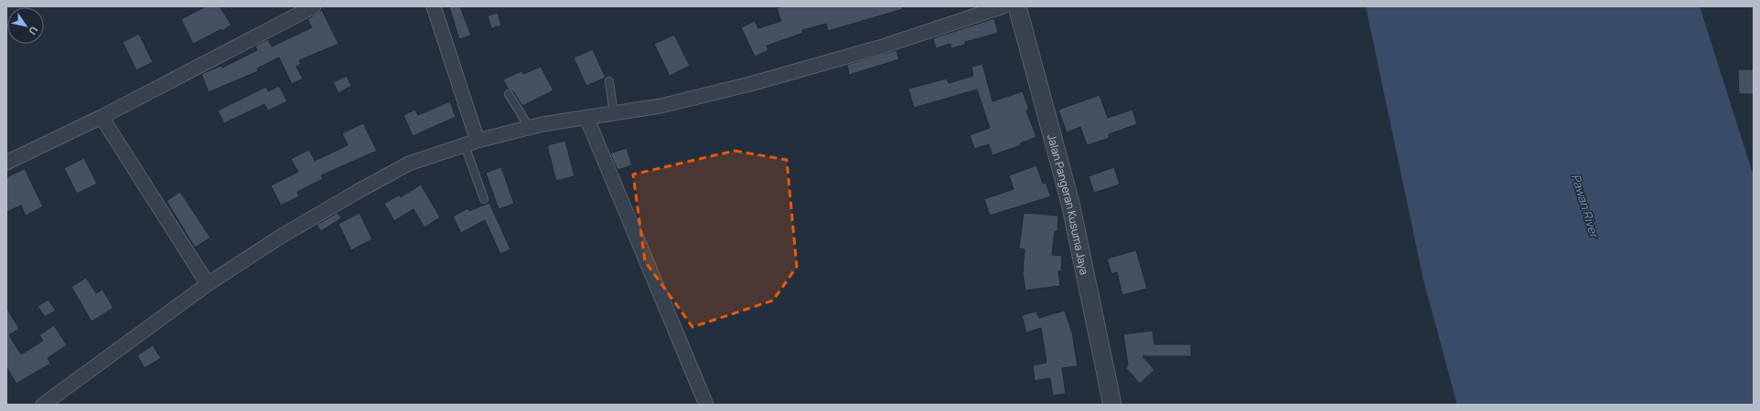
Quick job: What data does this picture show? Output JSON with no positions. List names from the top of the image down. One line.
{"streets":{"street":["Jalan Pangeran Kusuma Jaya"]},"water":["Pawan River"],"north":"bottom right"}
